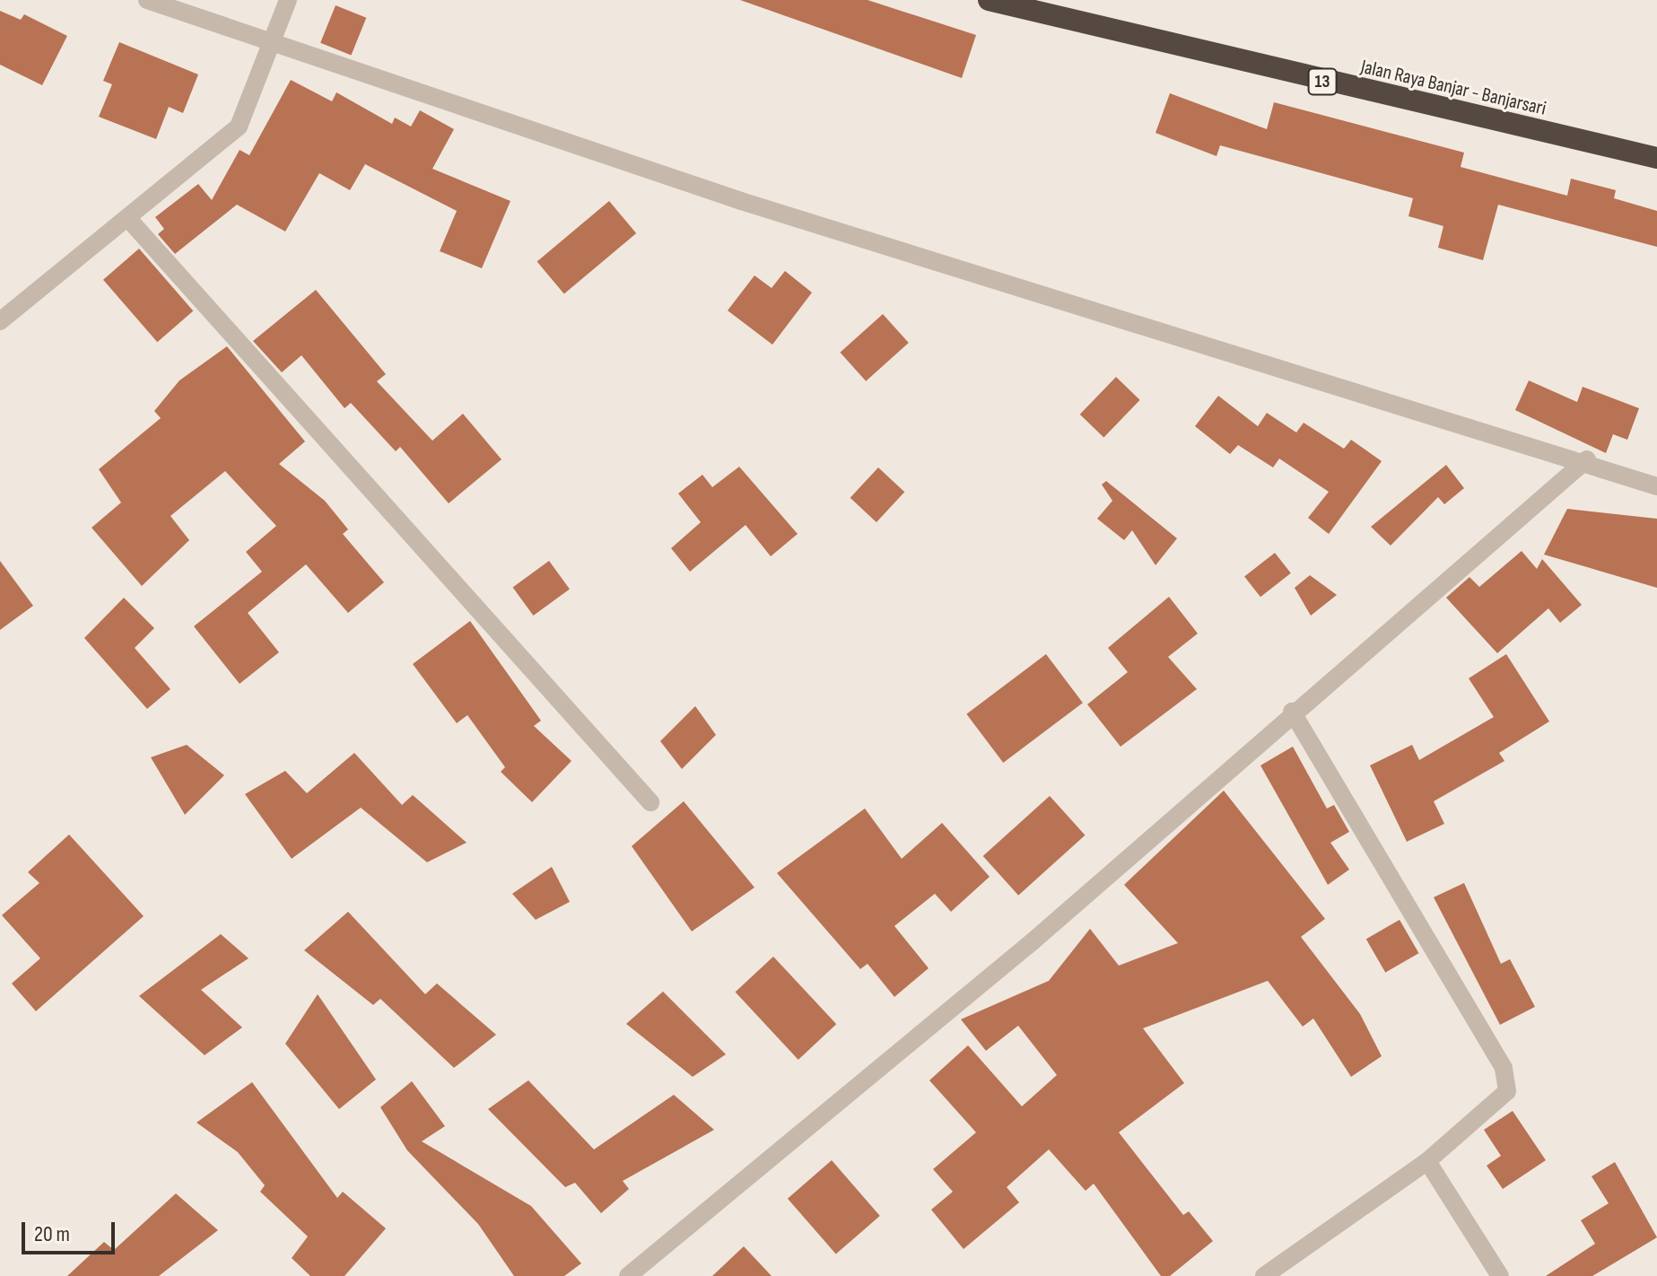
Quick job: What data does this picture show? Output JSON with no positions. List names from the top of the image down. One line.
{"streets":{"highway":["13","Jalan Raya Banjar - Banjarsari"]},"scale_bar":"20 m"}
